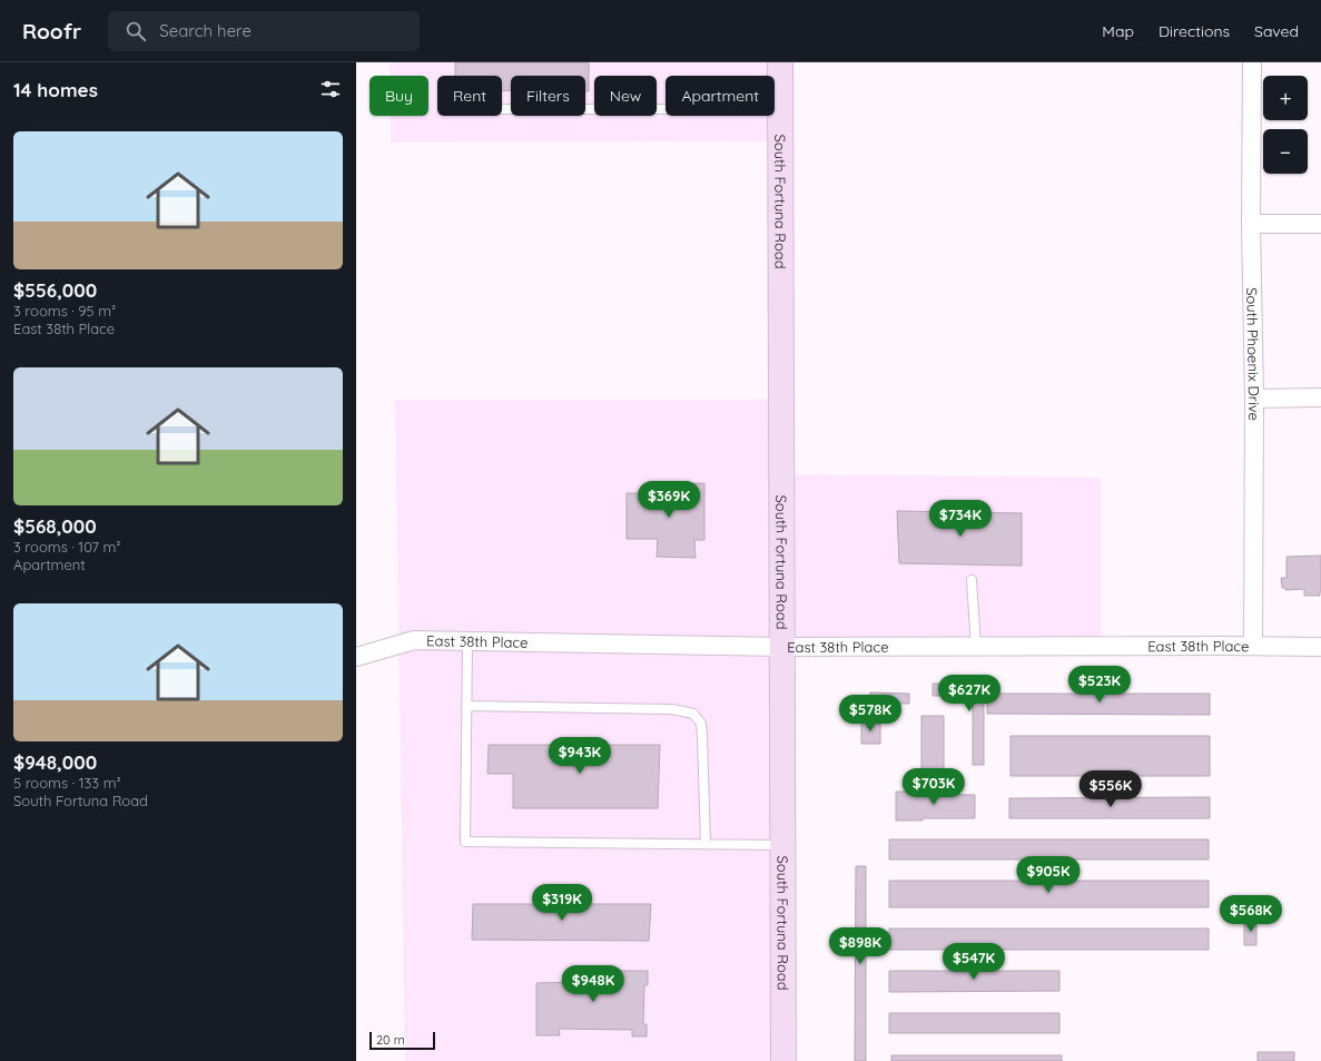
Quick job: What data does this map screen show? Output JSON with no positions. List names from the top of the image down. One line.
{"streets":{"main road":["South Fortuna Road"],"street":["South Phoenix Drive","East 38th Place"]},"crossings":[["South Fortuna Road","East 38th Place"],["South Phoenix Drive","East 38th Place"]],"scale_bar":"20 m","page":{"header":"Roofr","search":"Search here","nav":["Map","Directions","Saved"],"heading":"14 homes","map_buttons":["+","−"],"chip":["Buy","Rent","Filters","New","Apartment"],"list":[{"name":"$556,000","note":"3 rooms · 95 m² · East 38th Place"},{"name":"$568,000","note":"3 rooms · 107 m² · Apartment"},{"name":"$948,000","note":"5 rooms · 133 m² · South Fortuna Road"}],"price":["$369K","$734K","$523K","$627K","$578K","$943K","$703K","$556K","$905K","$319K","$568K","$898K","$547K","$948K"],"scale":"20 m"}}
